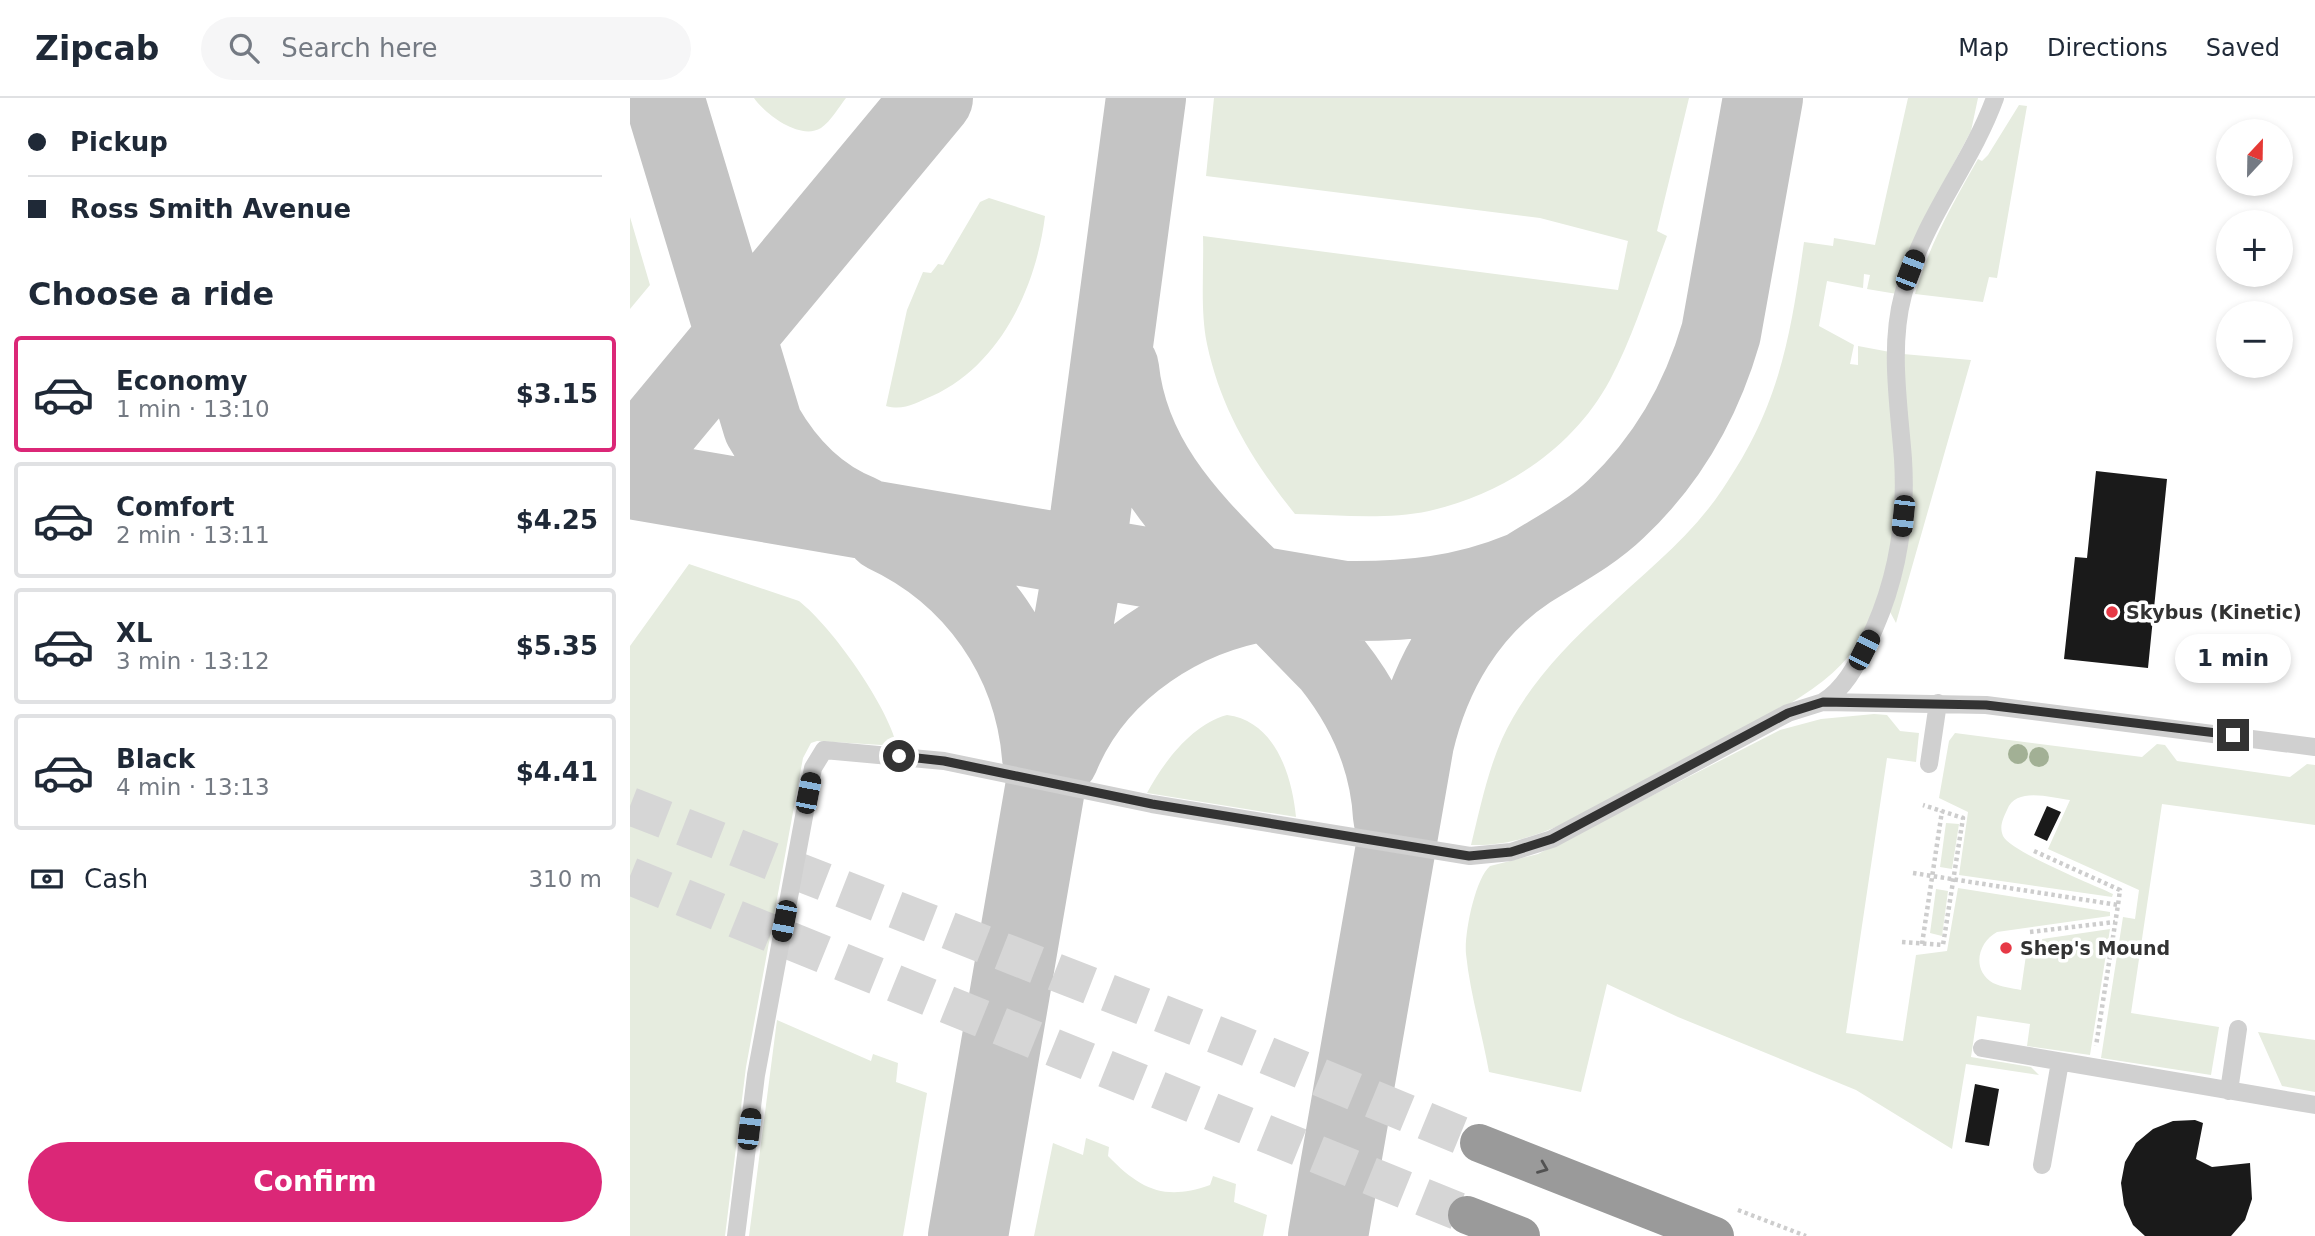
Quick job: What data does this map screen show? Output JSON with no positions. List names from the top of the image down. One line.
{"places":["Skybus (Kinetic)","Shep's Mound"],"north":"top","page":{"header":"Zipcab","search":"Search here","nav":["Map","Directions","Saved"],"banner":["Pickup","Ross Smith Avenue"],"map_buttons":["+","−"],"heading":"Choose a ride","list":[{"name":"Economy","note":"1 min · 13:10","value":"$3.15"},{"name":"Comfort","note":"2 min · 13:11","value":"$4.25"},{"name":"XL","note":"3 min · 13:12","value":"$5.35"},{"name":"Black","note":"4 min · 13:13","value":"$4.41"}],"bubble":"1 min","pay":["Cash","310 m"],"buttons":"Confirm"}}
